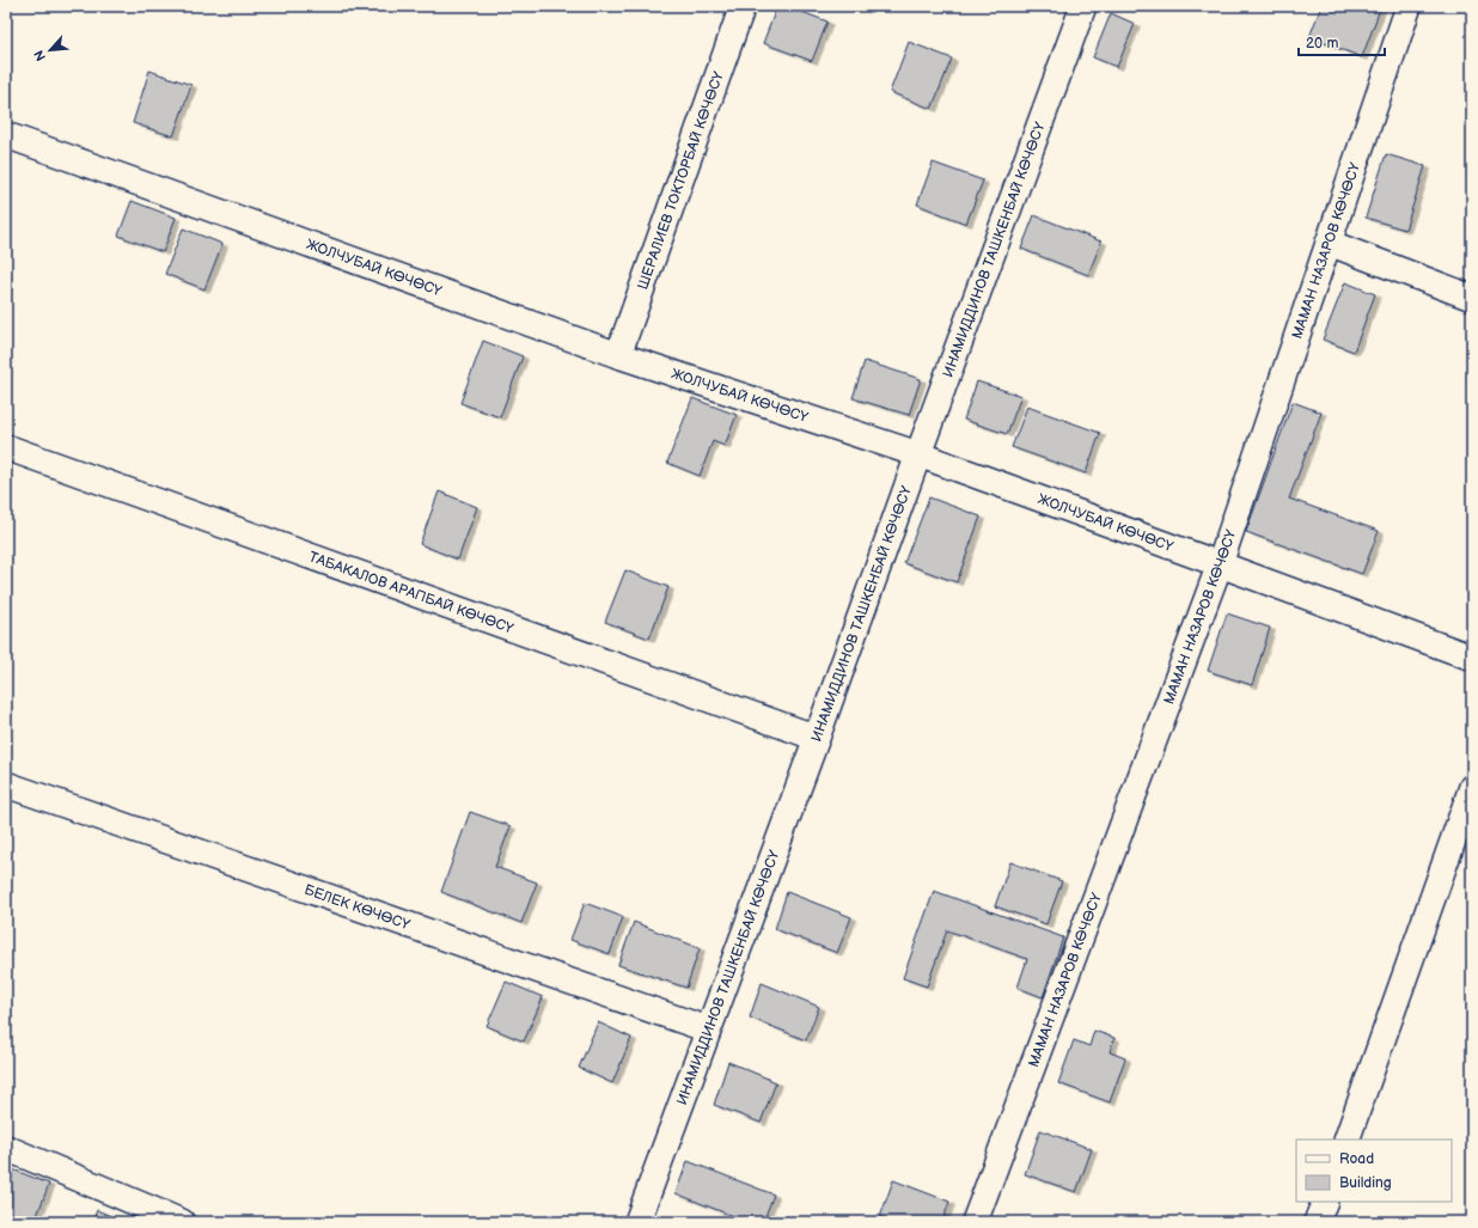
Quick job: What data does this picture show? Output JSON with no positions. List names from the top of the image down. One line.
{"streets":{"street":["ШЕРАЛИЕВ ТОКТОРБАЙ КӨЧӨСҮ","ИНАМИДДИНОВ ТАШКЕНБАЙ КӨЧӨСҮ","МАМАН НАЗАРОВ КӨЧӨСҮ","ЖОЛЧУБАЙ КӨЧӨСҮ","ТАБАКАЛОВ АРАПБАЙ КӨЧӨСҮ","БЕЛЕК КӨЧӨСҮ"]},"crossings":[["ШЕРАЛИЕВ ТОКТОРБАЙ КӨЧӨСҮ","ЖОЛЧУБАЙ КӨЧӨСҮ"],["ИНАМИДДИНОВ ТАШКЕНБАЙ КӨЧӨСҮ","ЖОЛЧУБАЙ КӨЧӨСҮ"],["ИНАМИДДИНОВ ТАШКЕНБАЙ КӨЧӨСҮ","ТАБАКАЛОВ АРАПБАЙ КӨЧӨСҮ"],["ИНАМИДДИНОВ ТАШКЕНБАЙ КӨЧӨСҮ","БЕЛЕК КӨЧӨСҮ"],["МАМАН НАЗАРОВ КӨЧӨСҮ","ЖОЛЧУБАЙ КӨЧӨСҮ"]],"legend":["Road","Building"],"scale_bar":"20 m","north":"bottom left"}
